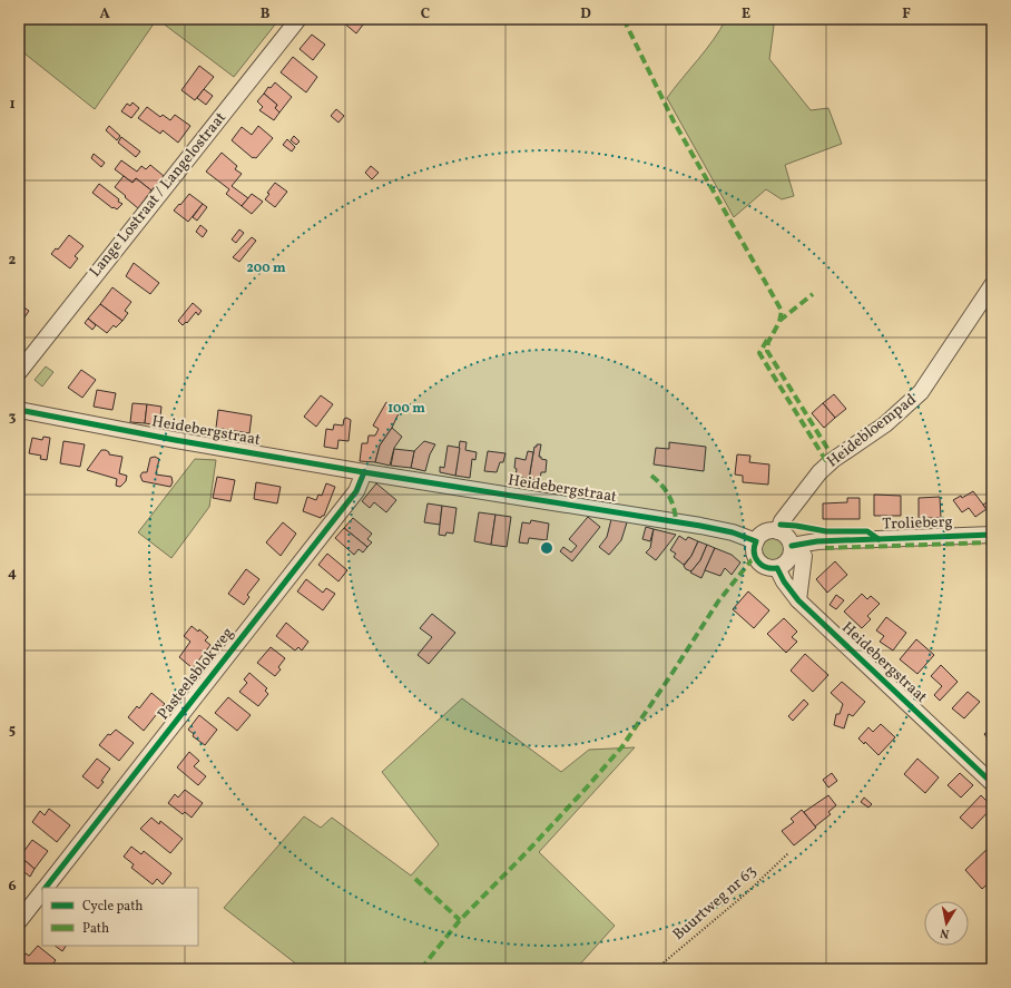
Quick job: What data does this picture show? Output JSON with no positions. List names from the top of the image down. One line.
{"streets":{"street":["Lange Lostraat / Langelostraat","Heidebergstraat","Heidebloempad","Trolieberg","Pasteelsblokweg"],"path":["Buurtweg nr 63"]},"crossings":[["Heidebergstraat","Heidebloempad"],["Heidebergstraat","Trolieberg"],["Heidebergstraat","Pasteelsblokweg"],["Heidebloempad","Trolieberg"]],"legend":["Cycle path","Path"],"north":"bottom","grid":{"columns":["A","B","C","D","E","F"],"rows":["1","2","3","4","5","6"]},"rings":["200 m","100 m"]}
